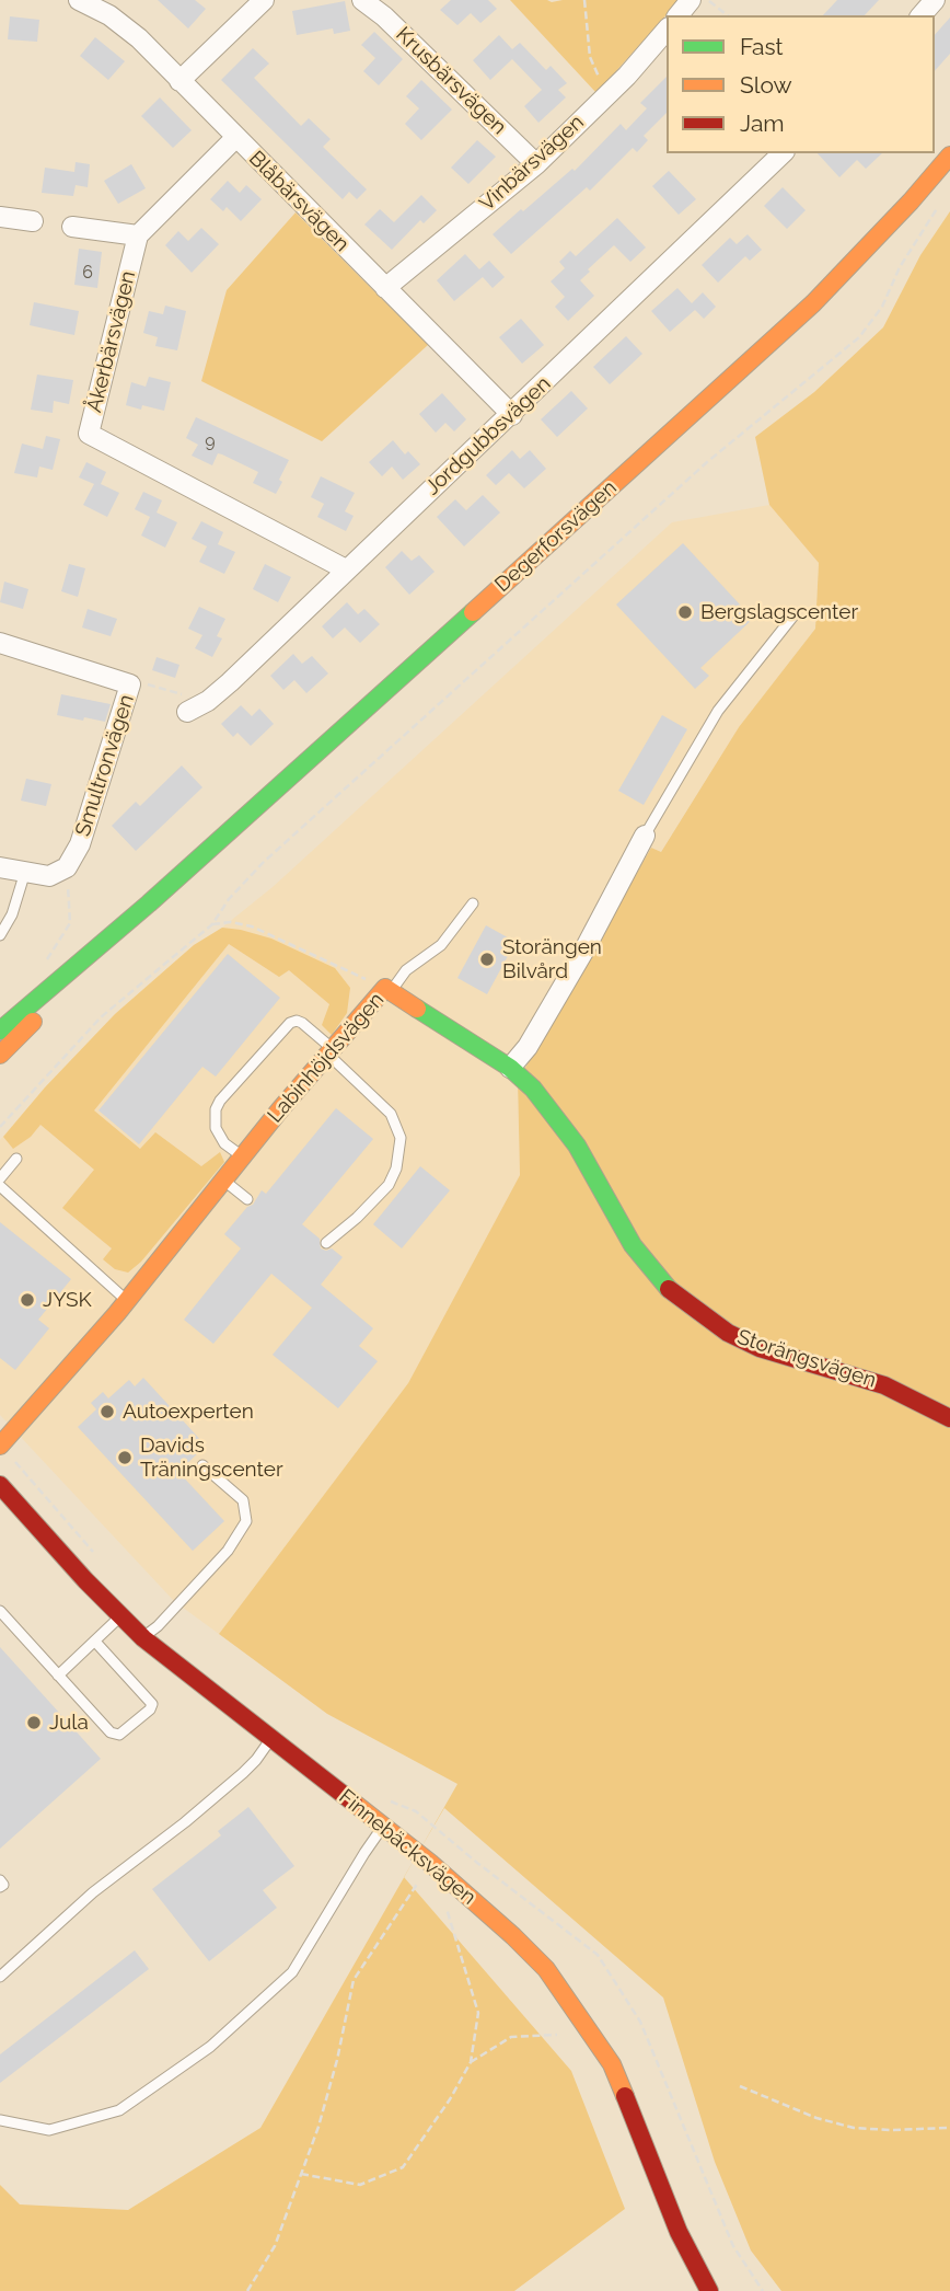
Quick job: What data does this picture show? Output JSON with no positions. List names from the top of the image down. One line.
{"streets":{"street":["Krusbärsvägen","Vinbärsvägen","Blåbärsvägen","Åkerbärsvägen","Jordgubbsvägen","Degerforsvägen","Smultronvägen","Labinhöjdsvägen","Storängsvägen","Finnebäcksvägen"]},"crossings":[["Krusbärsvägen","Vinbärsvägen"],["Vinbärsvägen","Blåbärsvägen"],["Blåbärsvägen","Jordgubbsvägen"],["Åkerbärsvägen","Jordgubbsvägen"],["Labinhöjdsvägen","Storängsvägen"]],"places":["Bergslagscenter","Storängen Bilvård","JYSK","Autoexperten","Davids Träningscenter","Jula"],"house_numbers":["6","9"],"legend":["Fast","Slow","Jam"]}
